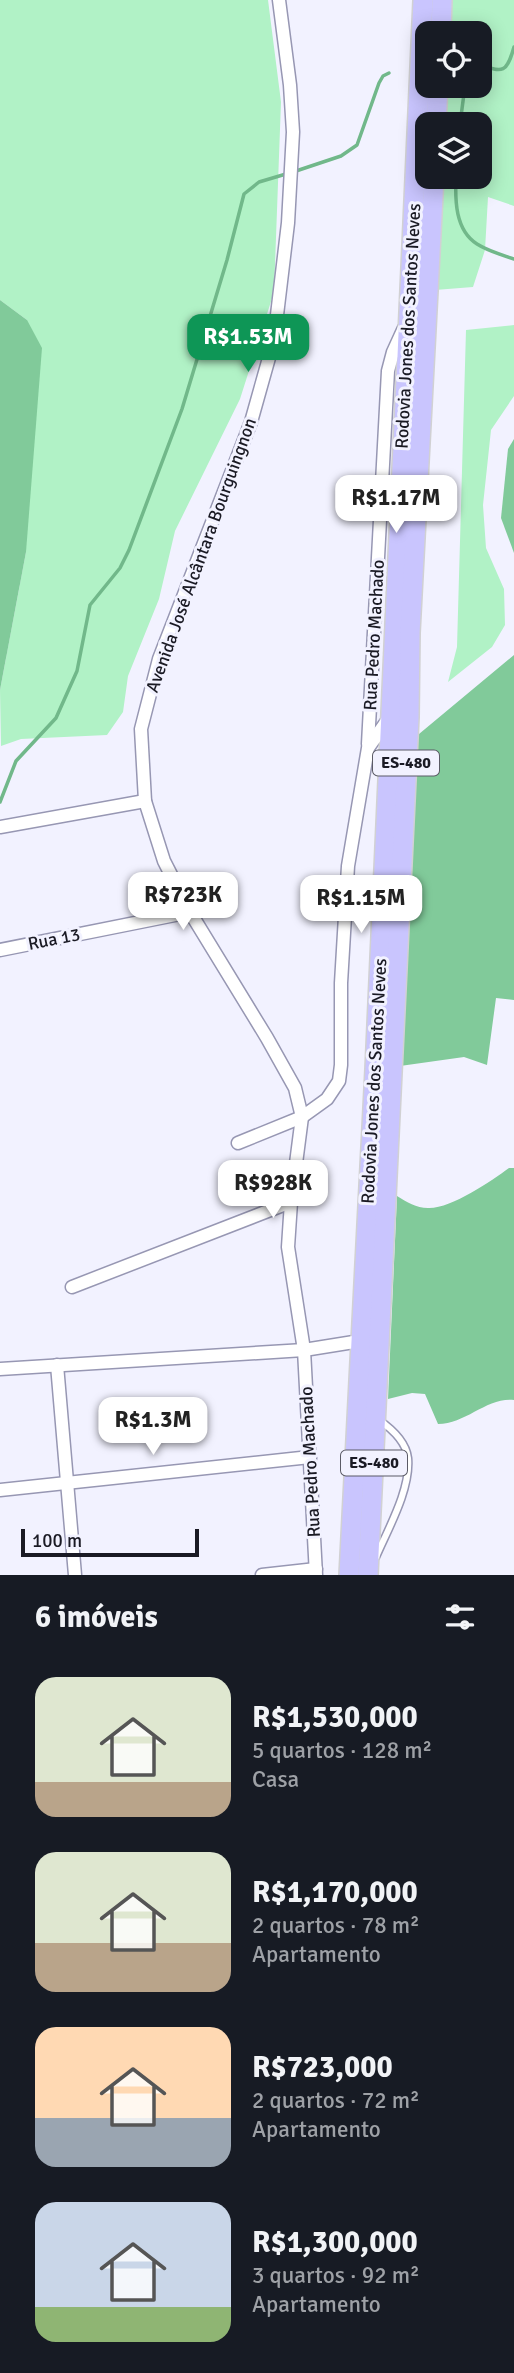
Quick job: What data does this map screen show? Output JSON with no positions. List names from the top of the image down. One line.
{"streets":{"main road":["Rodovia Jones dos Santos Neves","ES-480"],"street":["Avenida José Alcântara Bourguingnon","Rua Pedro Machado","Rua 13"]},"crossings":[["Rodovia Jones dos Santos Neves","Rua Pedro Machado"],["Avenida José Alcântara Bourguingnon","Rua Pedro Machado"],["Avenida José Alcântara Bourguingnon","Rua 13"]],"scale_bar":"100 m","page":{"price":["R$1.53M","R$1.17M","R$723K","R$1.15M","R$928K","R$1.3M"],"scale":"100 m","heading":"6 imóveis","list":[{"name":"R$1,530,000","note":"5 quartos · 128 m² · Casa"},{"name":"R$1,170,000","note":"2 quartos · 78 m² · Apartamento"},{"name":"R$723,000","note":"2 quartos · 72 m² · Apartamento"},{"name":"R$1,300,000","note":"3 quartos · 92 m² · Apartamento"}]}}
